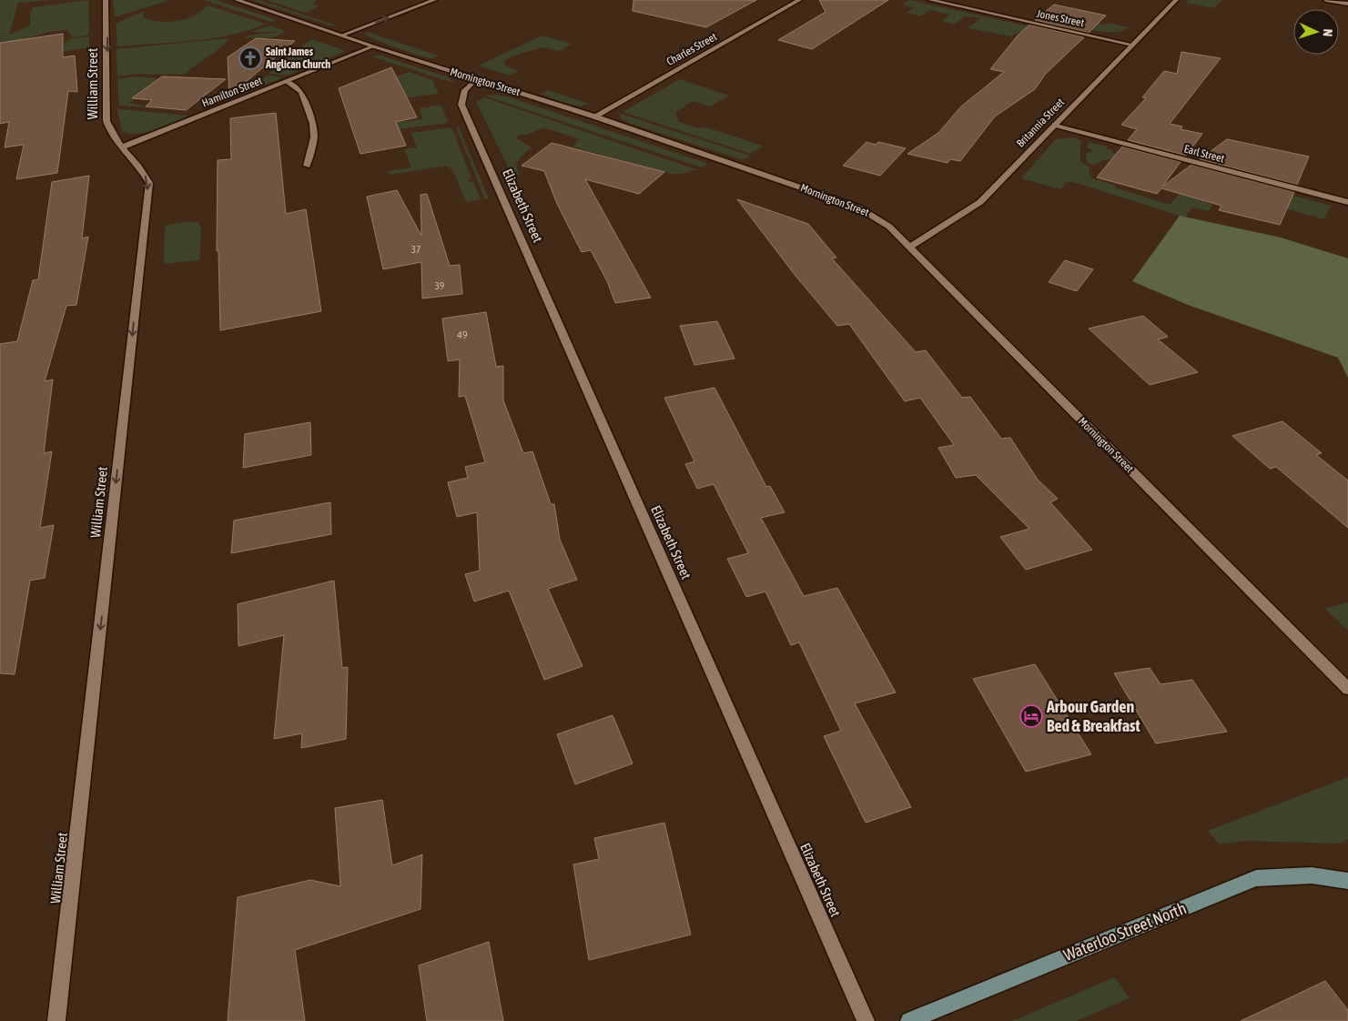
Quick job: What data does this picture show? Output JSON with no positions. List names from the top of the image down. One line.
{"streets":{"main road":["Waterloo Street North"],"street":["Jones Street","Charles Street","Mornington Street","William Street","Hamilton Street","Britannia Street","Earl Street","Elizabeth Street"]},"crossings":[["Jones Street","Britannia Street"],["Charles Street","Mornington Street"],["Mornington Street","Hamilton Street"],["Mornington Street","Britannia Street"],["Mornington Street","Elizabeth Street"],["William Street","Hamilton Street"],["Britannia Street","Earl Street"]],"one_way":["William Street"],"places":{"church":["Saint James Anglican Church"],"hotel":["Arbour Garden Bed & Breakfast"]},"house_numbers":["37","39","49"],"north":"right"}
